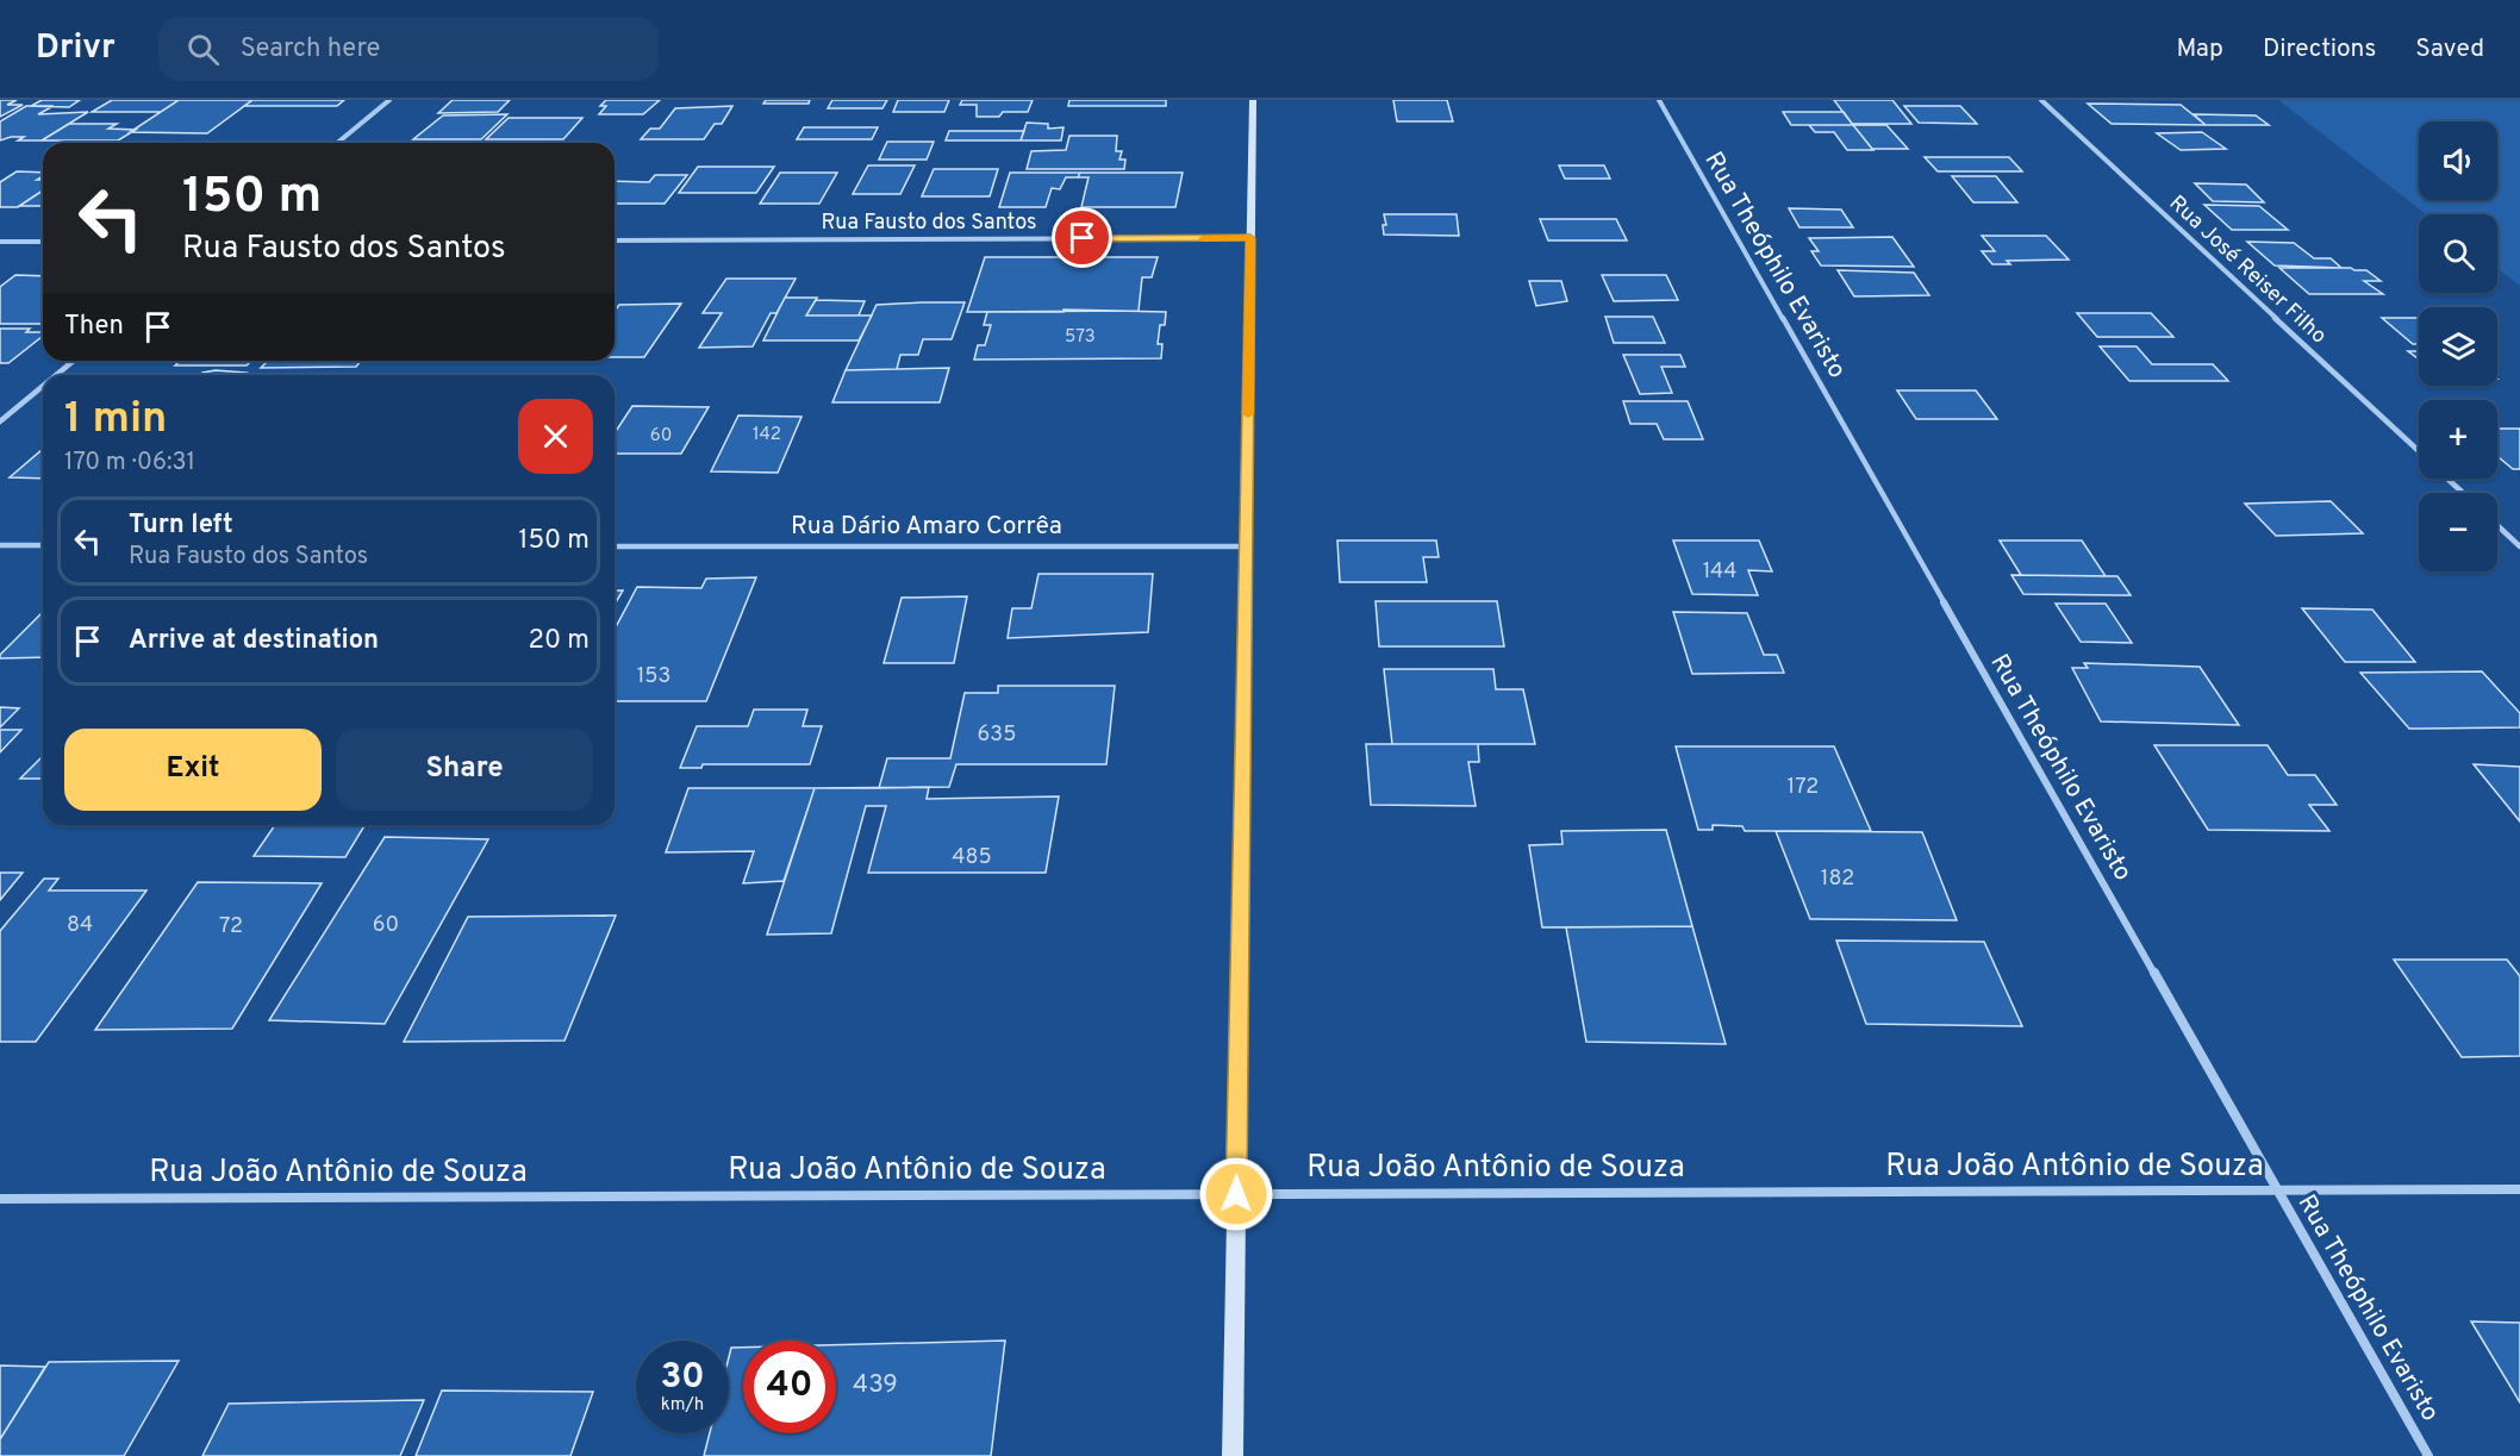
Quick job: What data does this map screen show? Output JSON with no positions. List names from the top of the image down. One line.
{"streets":{"street":["Rua Fausto dos Santos","Rua Theóphilo Evaristo","Rua José Reiser Filho","Rua Dário Amaro Corrêa","Rua João Antônio de Souza"]},"crossings":[["Rua Theóphilo Evaristo","Rua João Antônio de Souza"]],"house_numbers":["573","142","60","144","153","635","172","485","182","84","60","72","439"],"page":{"header":"Drivr","search":"Search here","nav":["Map","Directions","Saved"],"map_buttons":["+","−"],"turn":["150 m","Rua Fausto dos Santos"],"then":"Then","heading":["1 min","170 m · 06:31"],"list":[{"name":"Turn left","note":"Rua Fausto dos Santos","value":"150 m"},{"name":"Arrive at destination","value":"20 m"}],"buttons":["Exit","Share"],"speed":"30 km/h","limit":"40"}}
